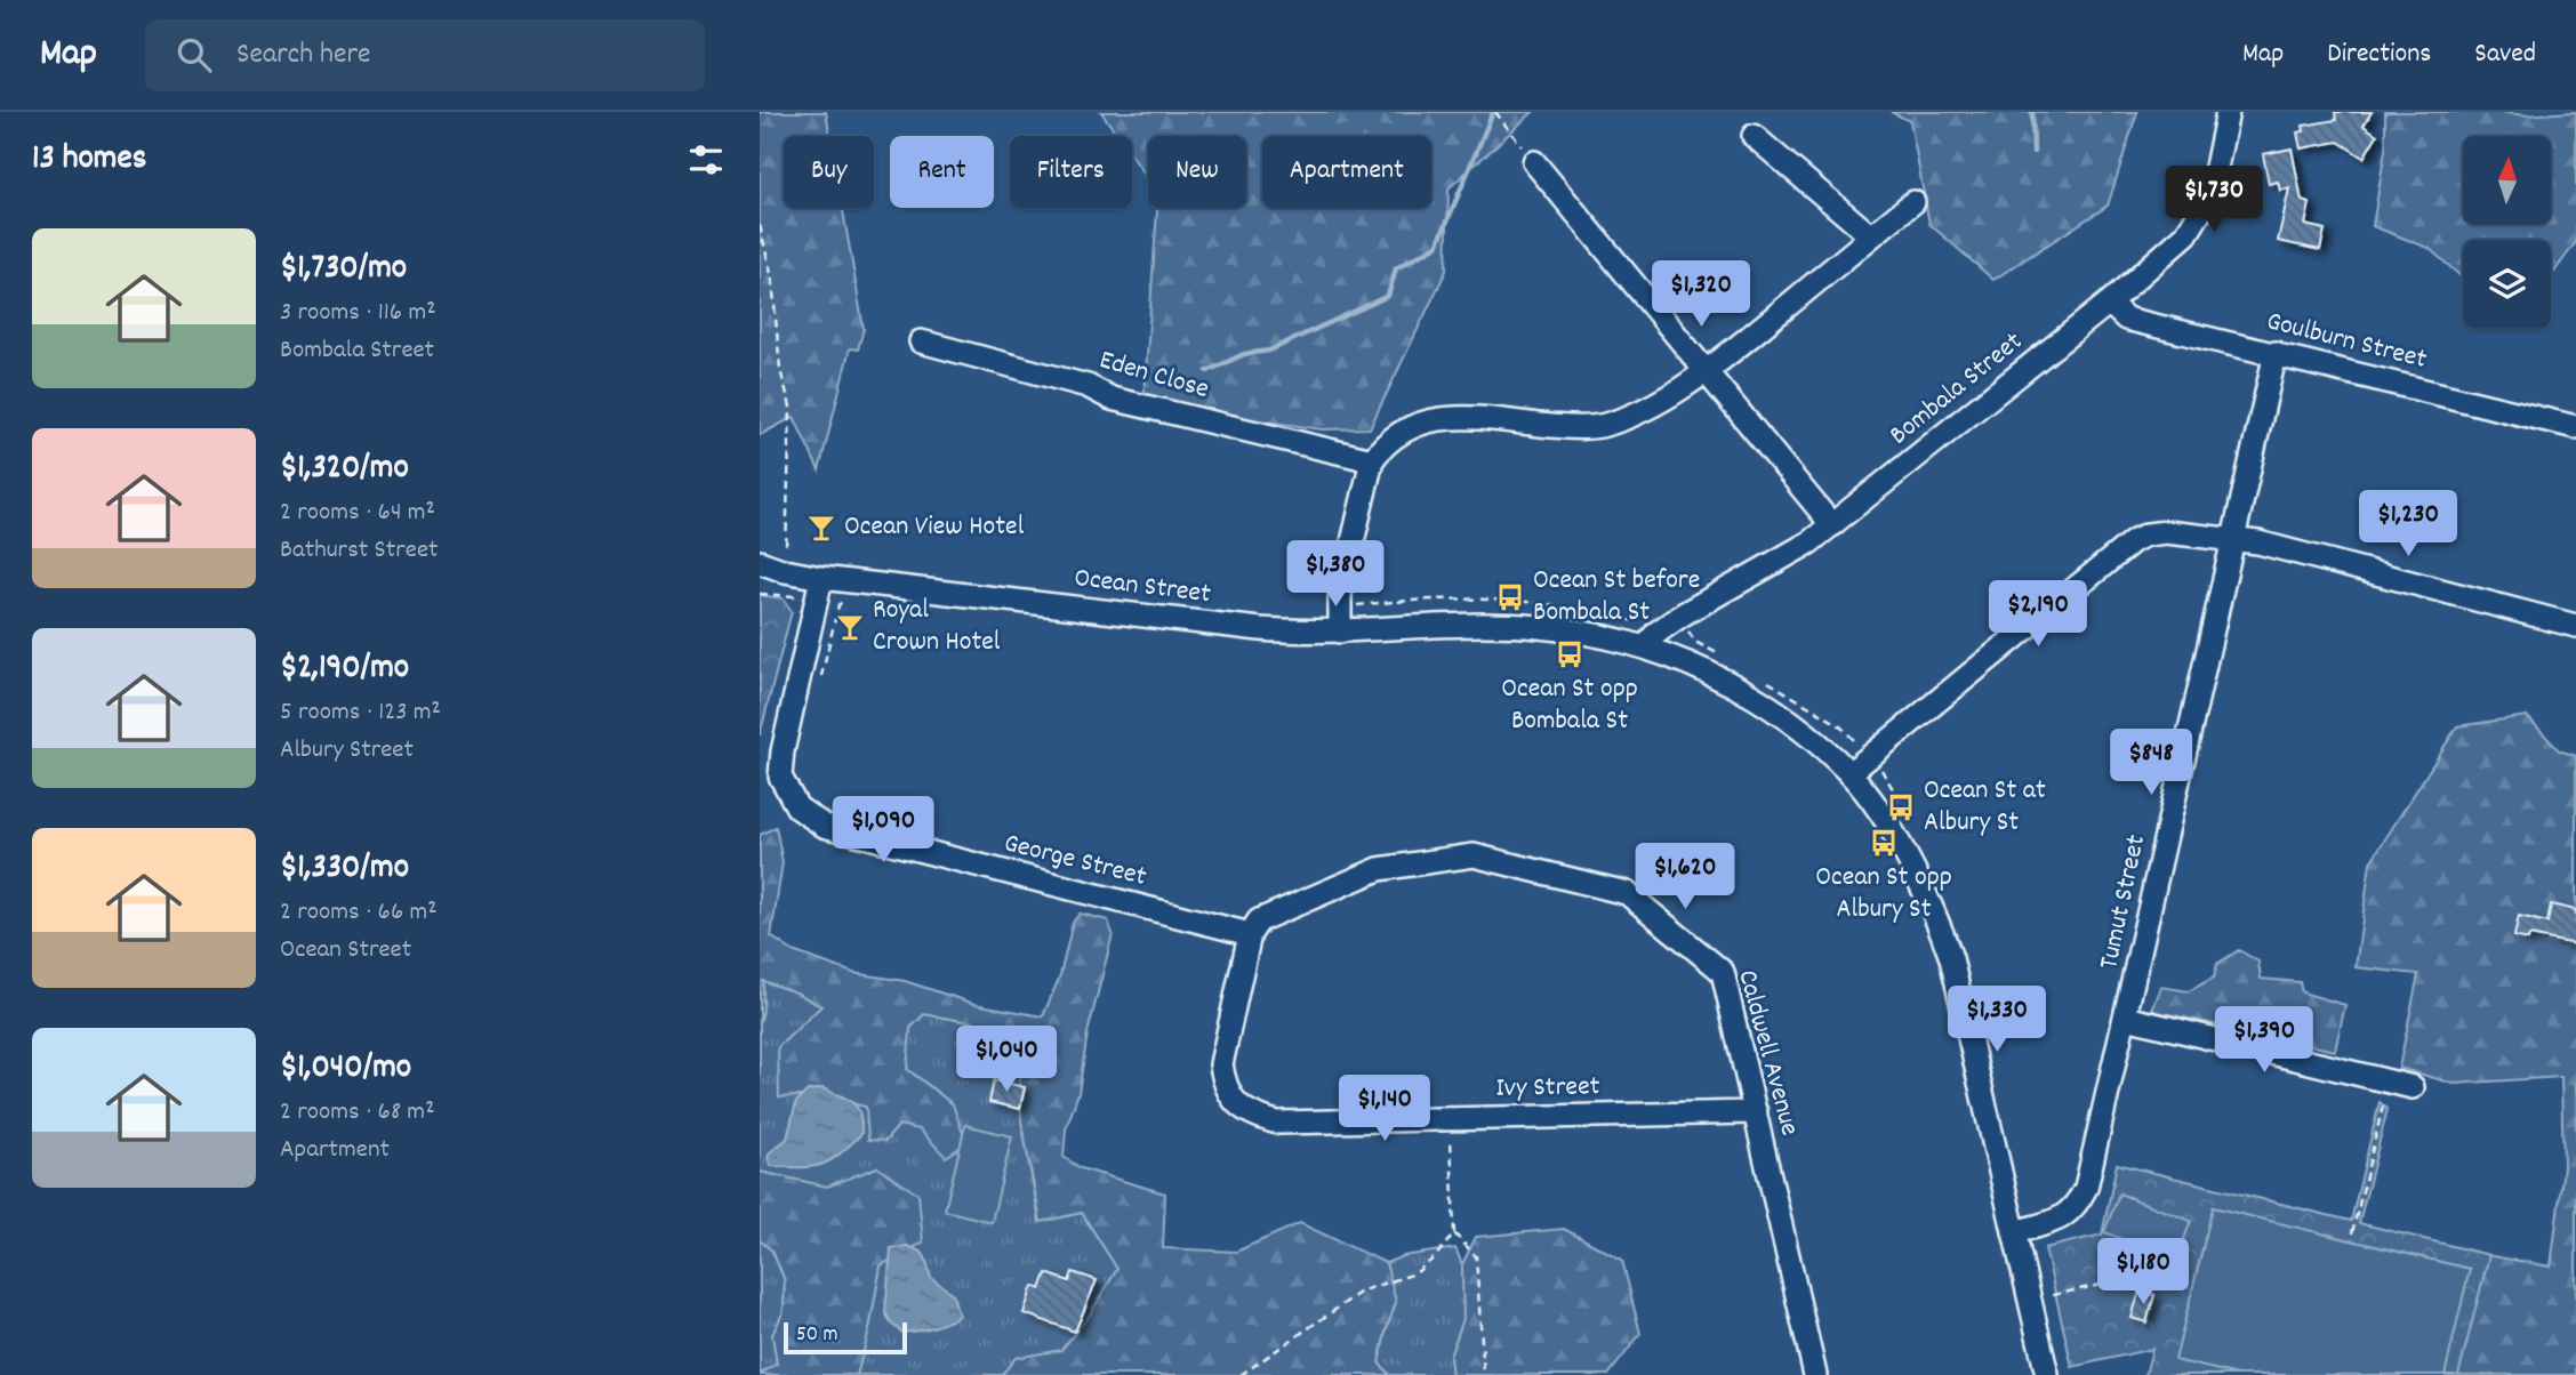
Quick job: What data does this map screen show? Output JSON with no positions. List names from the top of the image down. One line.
{"streets":{"street":["Goulburn Street","Eden Close","Bombala Street","Ocean Street","George Street","Tumut Street","Caldwell Avenue","Ivy Street"]},"crossings":[["Goulburn Street","Bombala Street"],["Goulburn Street","Tumut Street"],["Bombala Street","Ocean Street"],["Ocean Street","George Street"],["Ocean Street","Tumut Street"],["George Street","Caldwell Avenue"],["George Street","Ivy Street"],["Caldwell Avenue","Ivy Street"]],"places":{"bar":["Ocean View Hotel","Royal Crown Hotel"],"bus stop":["Ocean St before Bombala St","Ocean St opp Bombala St","Ocean St at Albury St","Ocean St opp Albury St"]},"scale_bar":"50 m","north":"top","page":{"header":"Map","search":"Search here","nav":["Map","Directions","Saved"],"heading":"13 homes","chip":["Buy","Rent","Filters","New","Apartment"],"price":["$1,730","$1,320","$1,230","$1,380","$2,190","$848","$1,090","$1,620","$1,330","$1,390","$1,040","$1,140","$1,180"],"list":[{"name":"$1,730/mo","note":"3 rooms · 116 m² · Bombala Street"},{"name":"$1,320/mo","note":"2 rooms · 64 m² · Bathurst Street"},{"name":"$2,190/mo","note":"5 rooms · 123 m² · Albury Street"},{"name":"$1,330/mo","note":"2 rooms · 66 m² · Ocean Street"},{"name":"$1,040/mo","note":"2 rooms · 68 m² · Apartment"}],"scale":"50 m"}}
